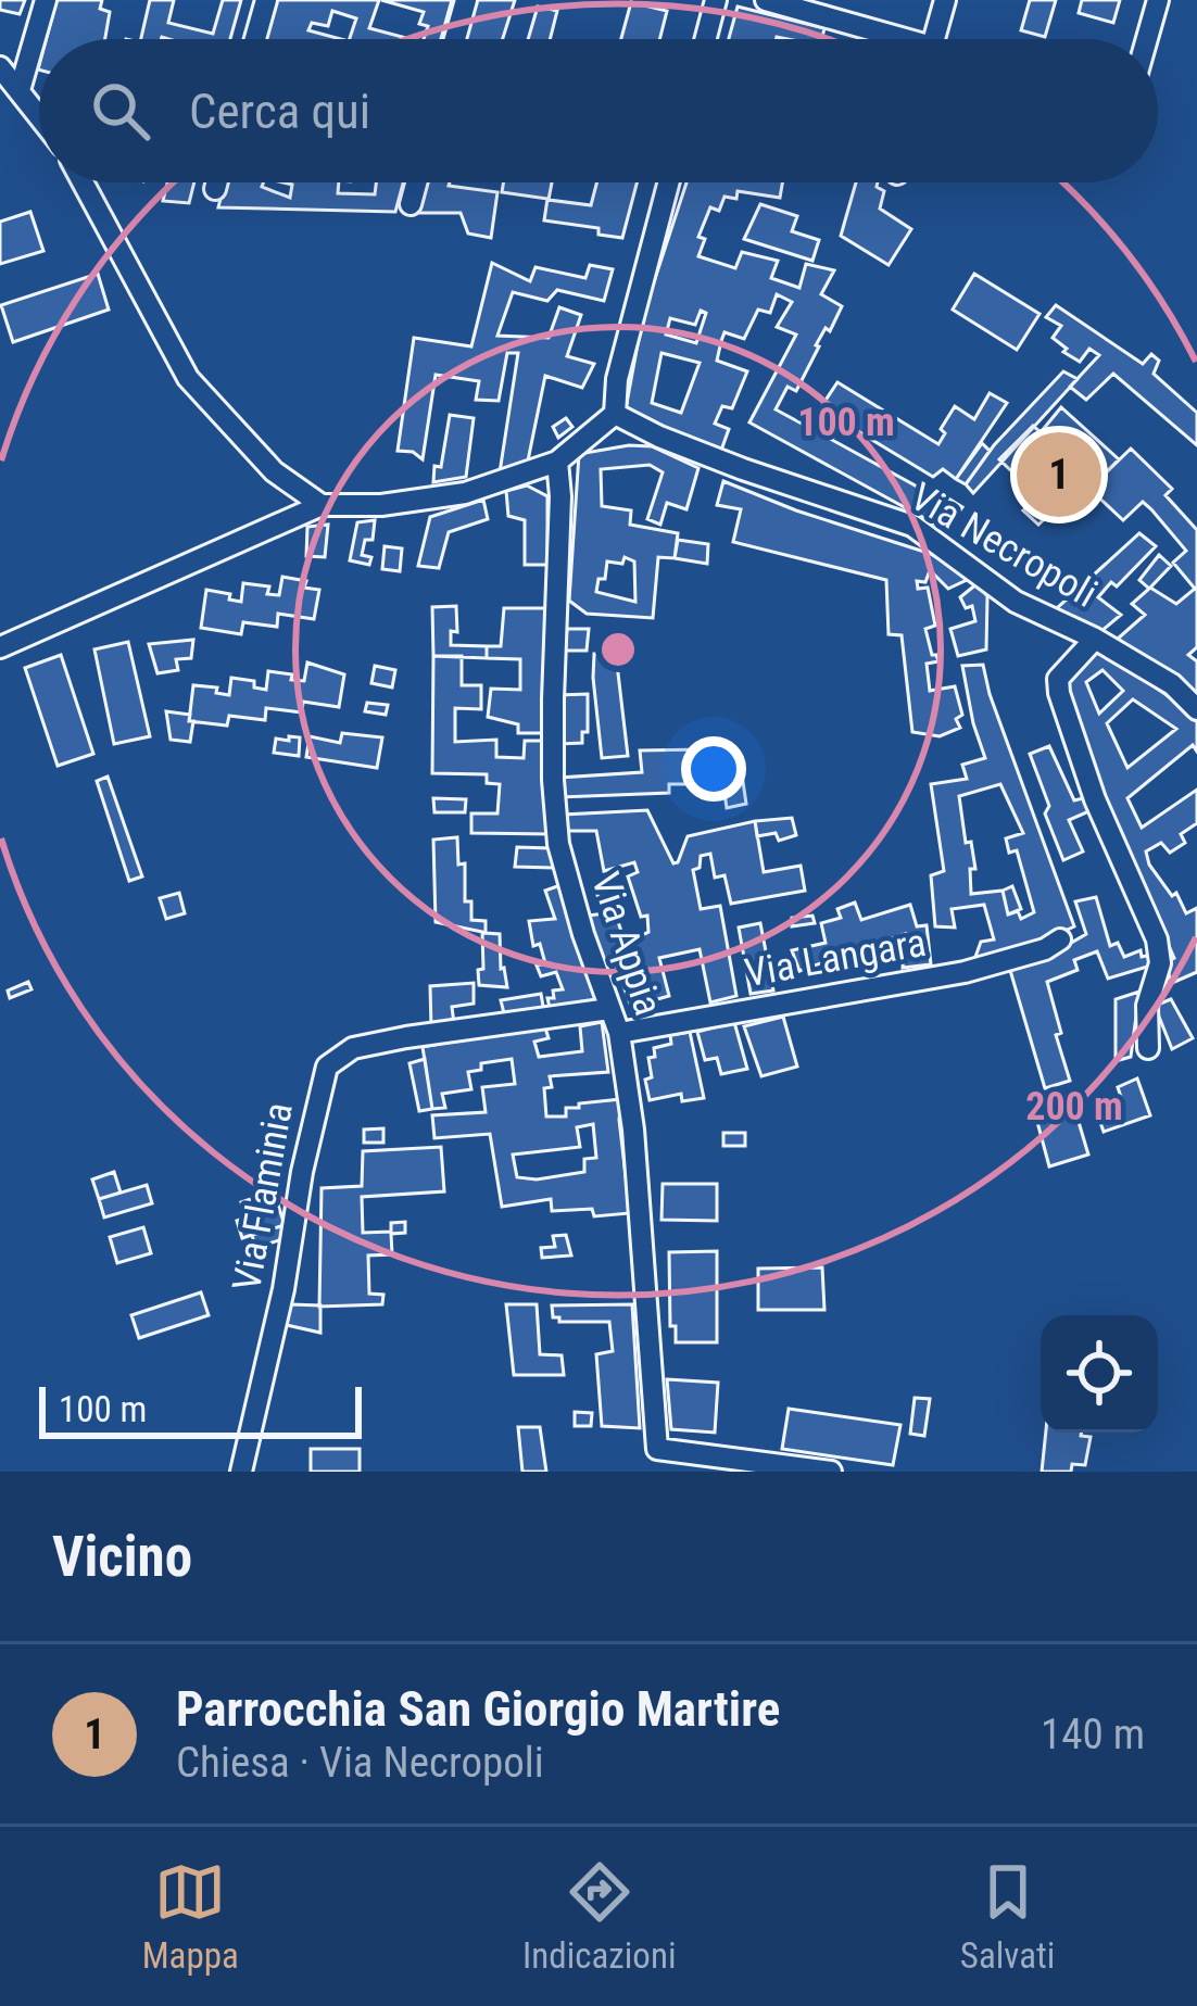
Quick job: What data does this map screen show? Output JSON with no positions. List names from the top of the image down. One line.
{"streets":{"street":["Via Necropoli","Via Appia","Via Langara","Via Flaminia"]},"crossings":[["Via Appia","Via Langara"],["Via Appia","Via Flaminia"]],"scale_bar":"100 m","page":{"search":"Cerca qui","pins":"1","scale":"100 m","heading":"Vicino","list":[{"mark":"1","name":"Parrocchia San Giorgio Martire","note":"Chiesa · Via Necropoli","value":"140 m"}],"nav":["Mappa","Indicazioni","Salvati"]},"rings":["100 m","200 m"]}
